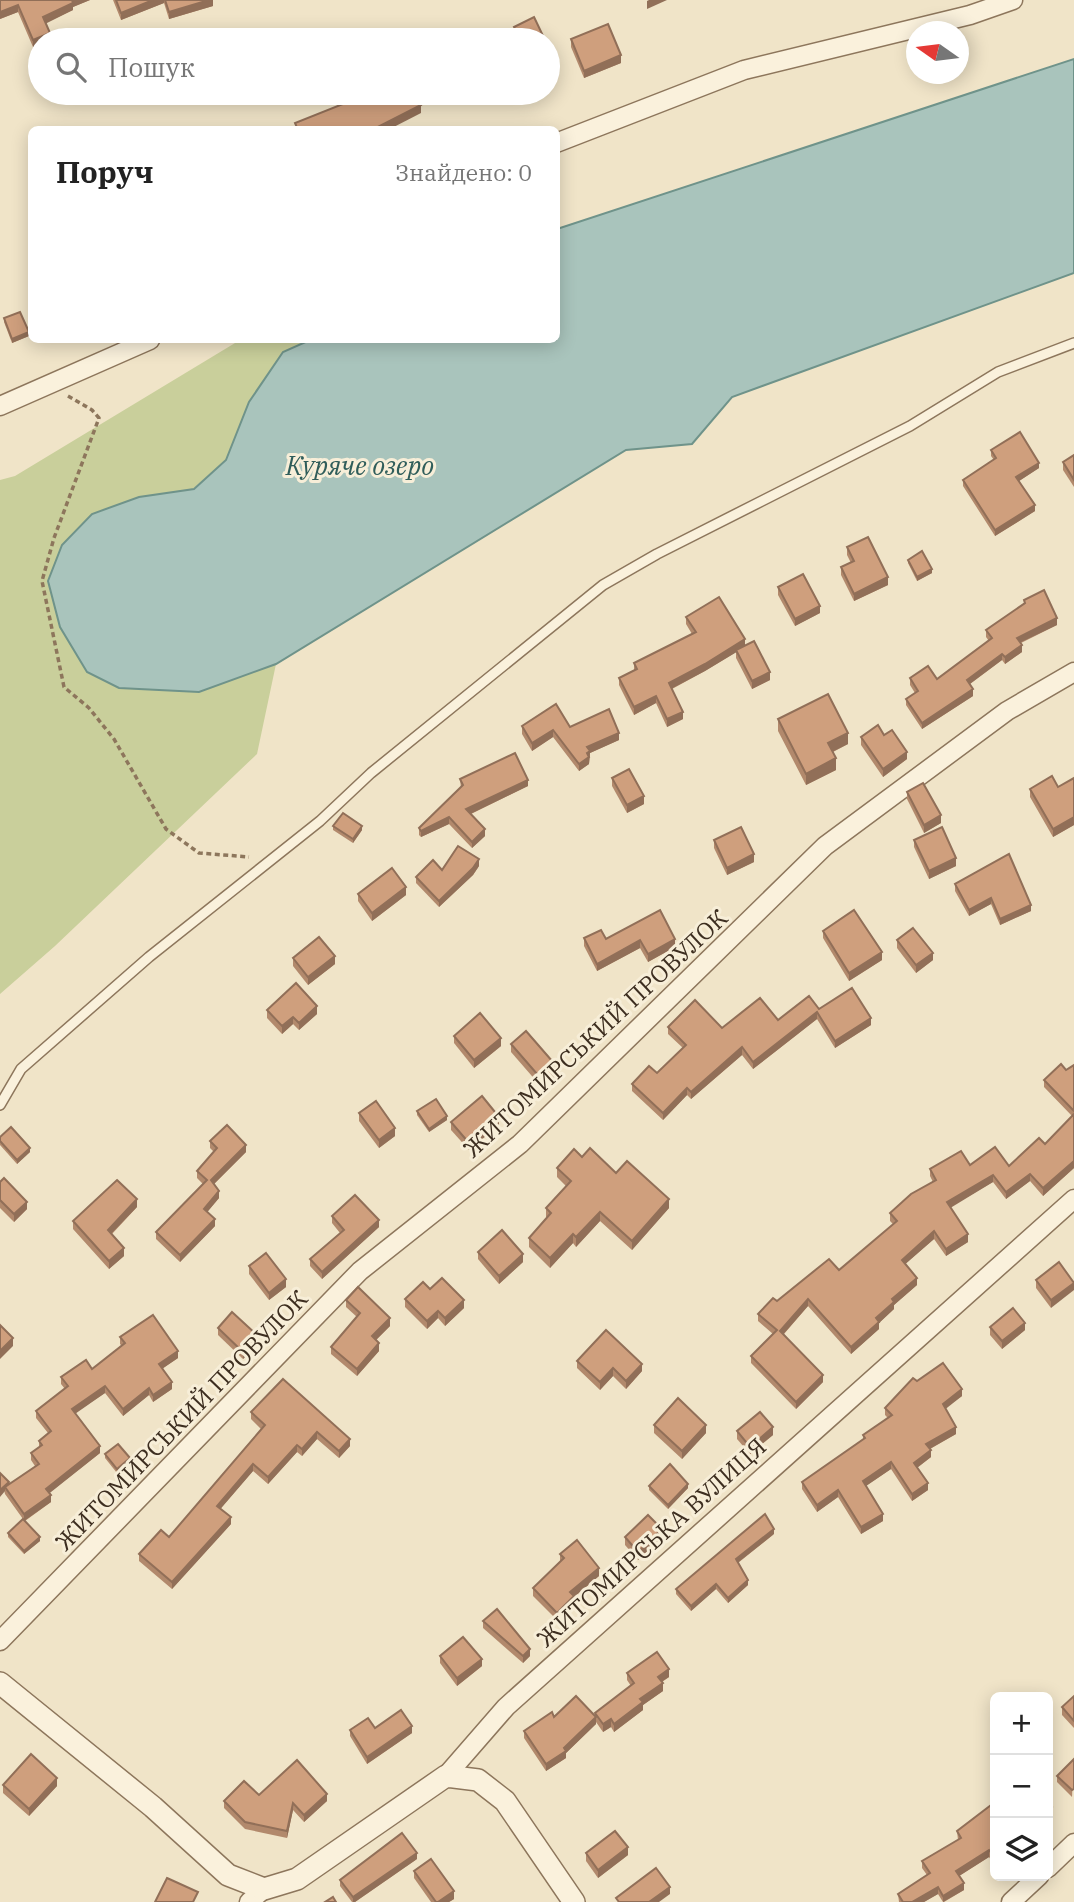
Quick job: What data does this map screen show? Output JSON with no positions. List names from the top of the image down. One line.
{"streets":{"street":["ЖИТОМИРСЬКИЙ ПРОВУЛОК","ЖИТОМИРСЬКА ВУЛИЦЯ"]},"water":["Куряче озеро"],"north":"left","page":{"search":"Пошук","heading":["Поруч","Знайдено: 0"],"map_buttons":["+","−"]}}
